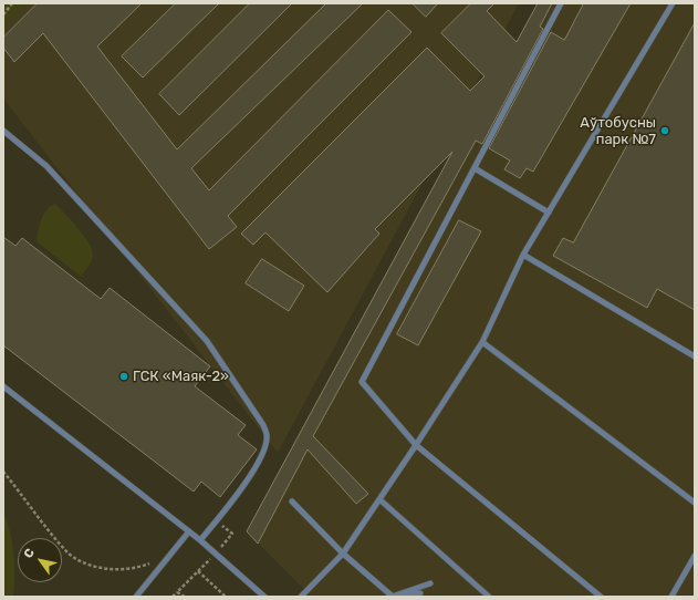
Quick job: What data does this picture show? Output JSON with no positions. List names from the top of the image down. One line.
{"places":["Аўтобусны парк №7","ГСК «Маяк-2»"],"north":"top left"}
